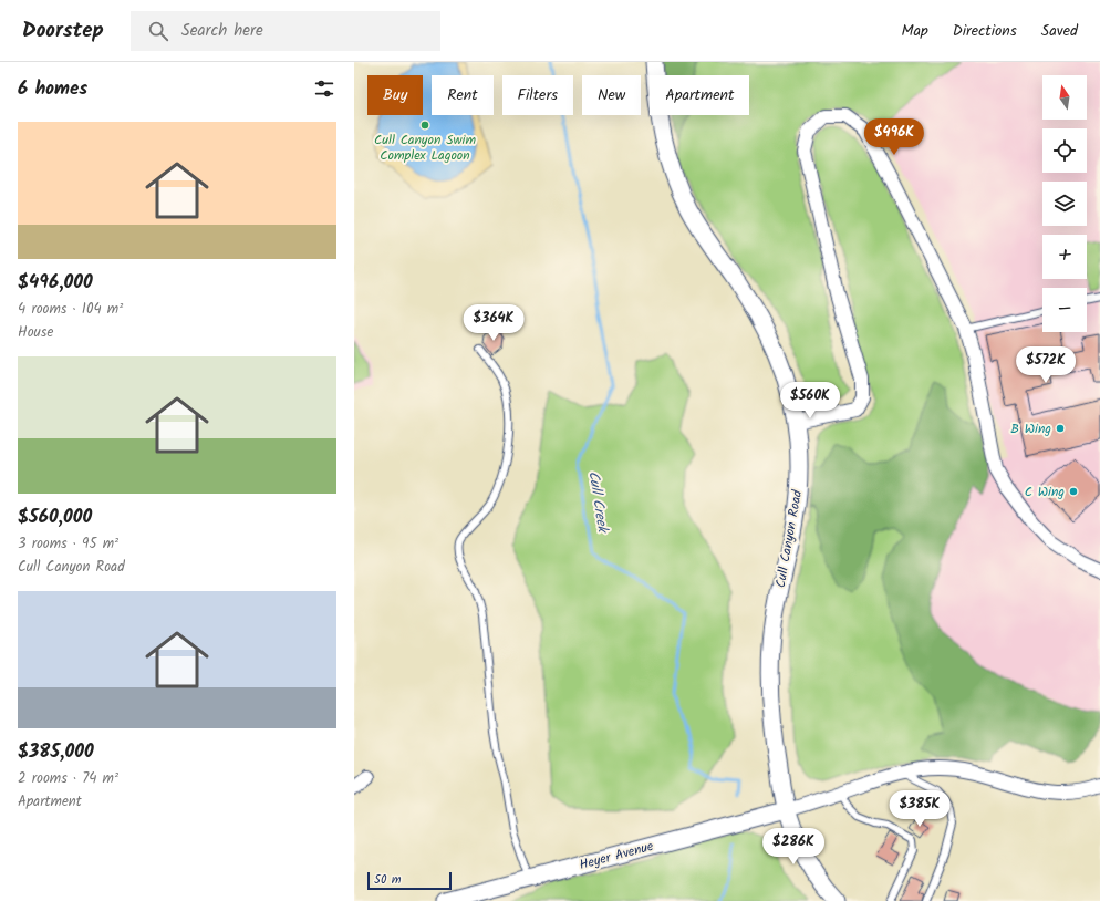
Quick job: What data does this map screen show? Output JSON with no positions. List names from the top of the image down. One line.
{"streets":{"street":["Cull Canyon Road","Heyer Avenue"]},"crossings":[["Cull Canyon Road","Heyer Avenue"]],"water":["Cull Creek"],"places":["Cull Canyon Swim Complex Lagoon","B Wing","C Wing"],"scale_bar":"50 m","north":"top","page":{"header":"Doorstep","search":"Search here","nav":["Map","Directions","Saved"],"heading":"6 homes","map_buttons":["+","−"],"chip":["Buy","Rent","Filters","New","Apartment"],"list":[{"name":"$496,000","note":"4 rooms · 104 m² · House"},{"name":"$560,000","note":"3 rooms · 95 m² · Cull Canyon Road"},{"name":"$385,000","note":"2 rooms · 74 m² · Apartment"}],"price":["$496K","$364K","$572K","$560K","$385K","$286K"],"scale":"50 m"}}
